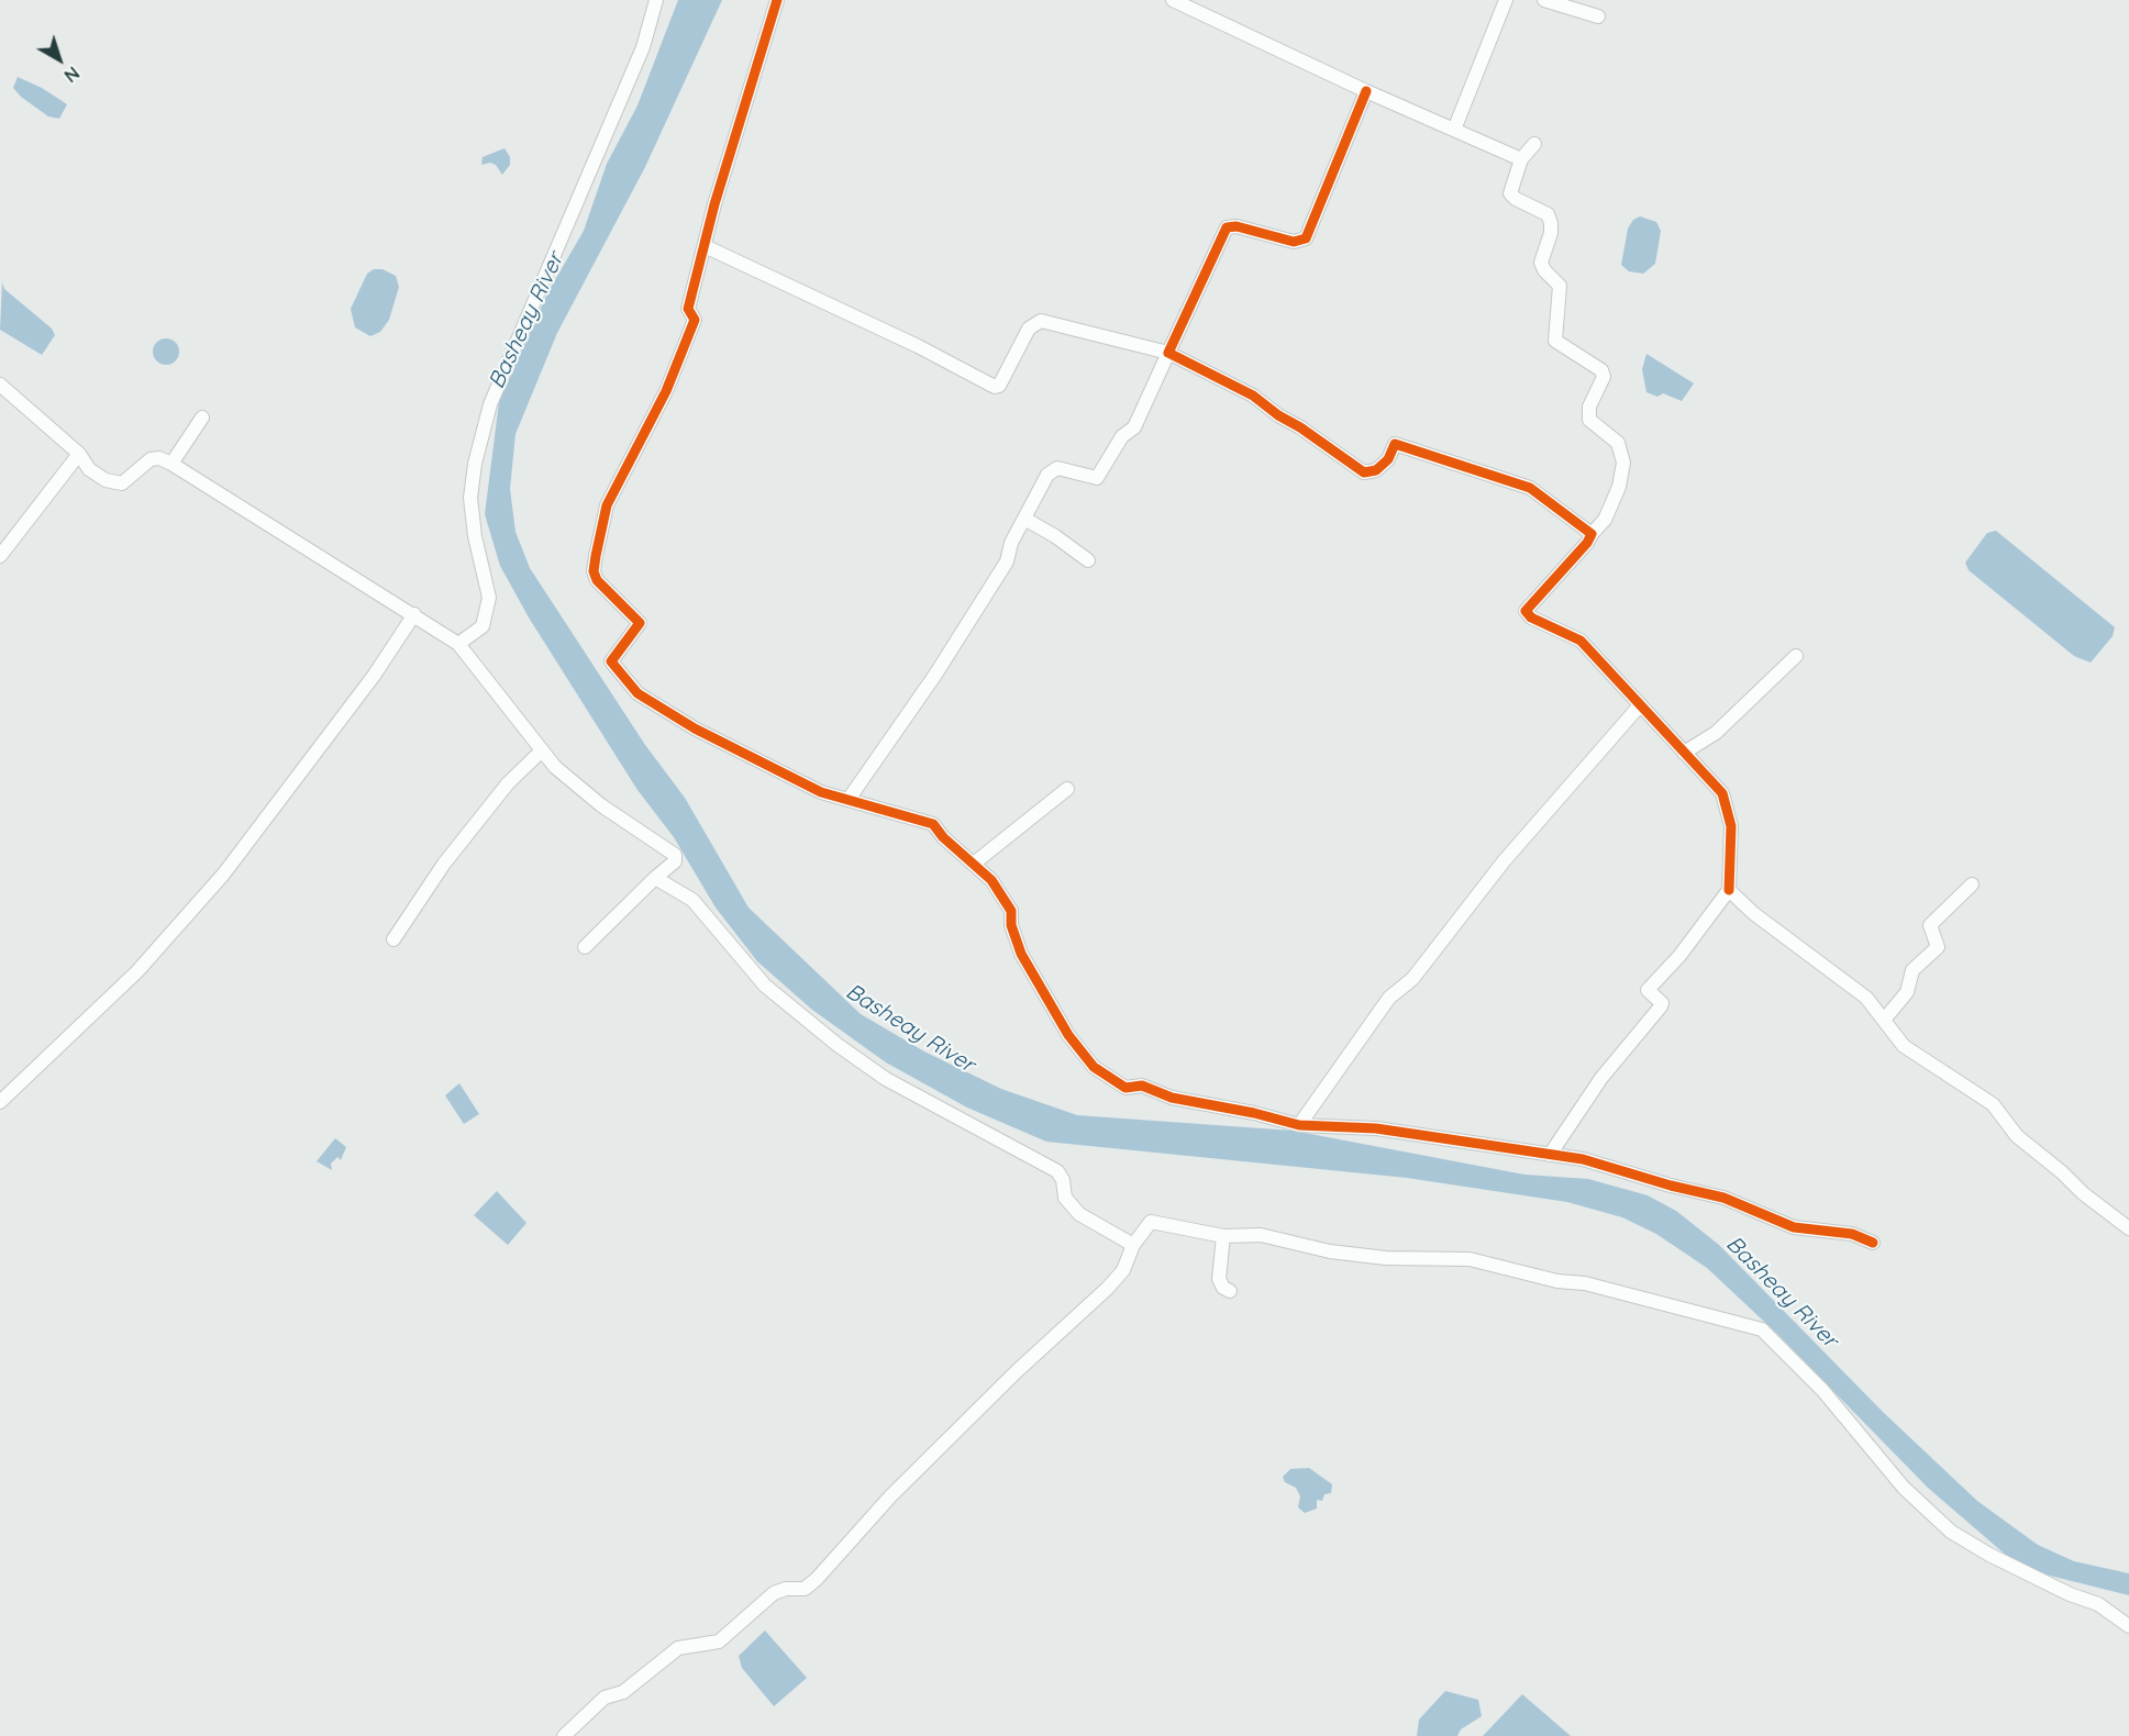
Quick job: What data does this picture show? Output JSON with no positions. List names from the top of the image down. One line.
{"water":["Basheay River"],"north":"bottom right"}
